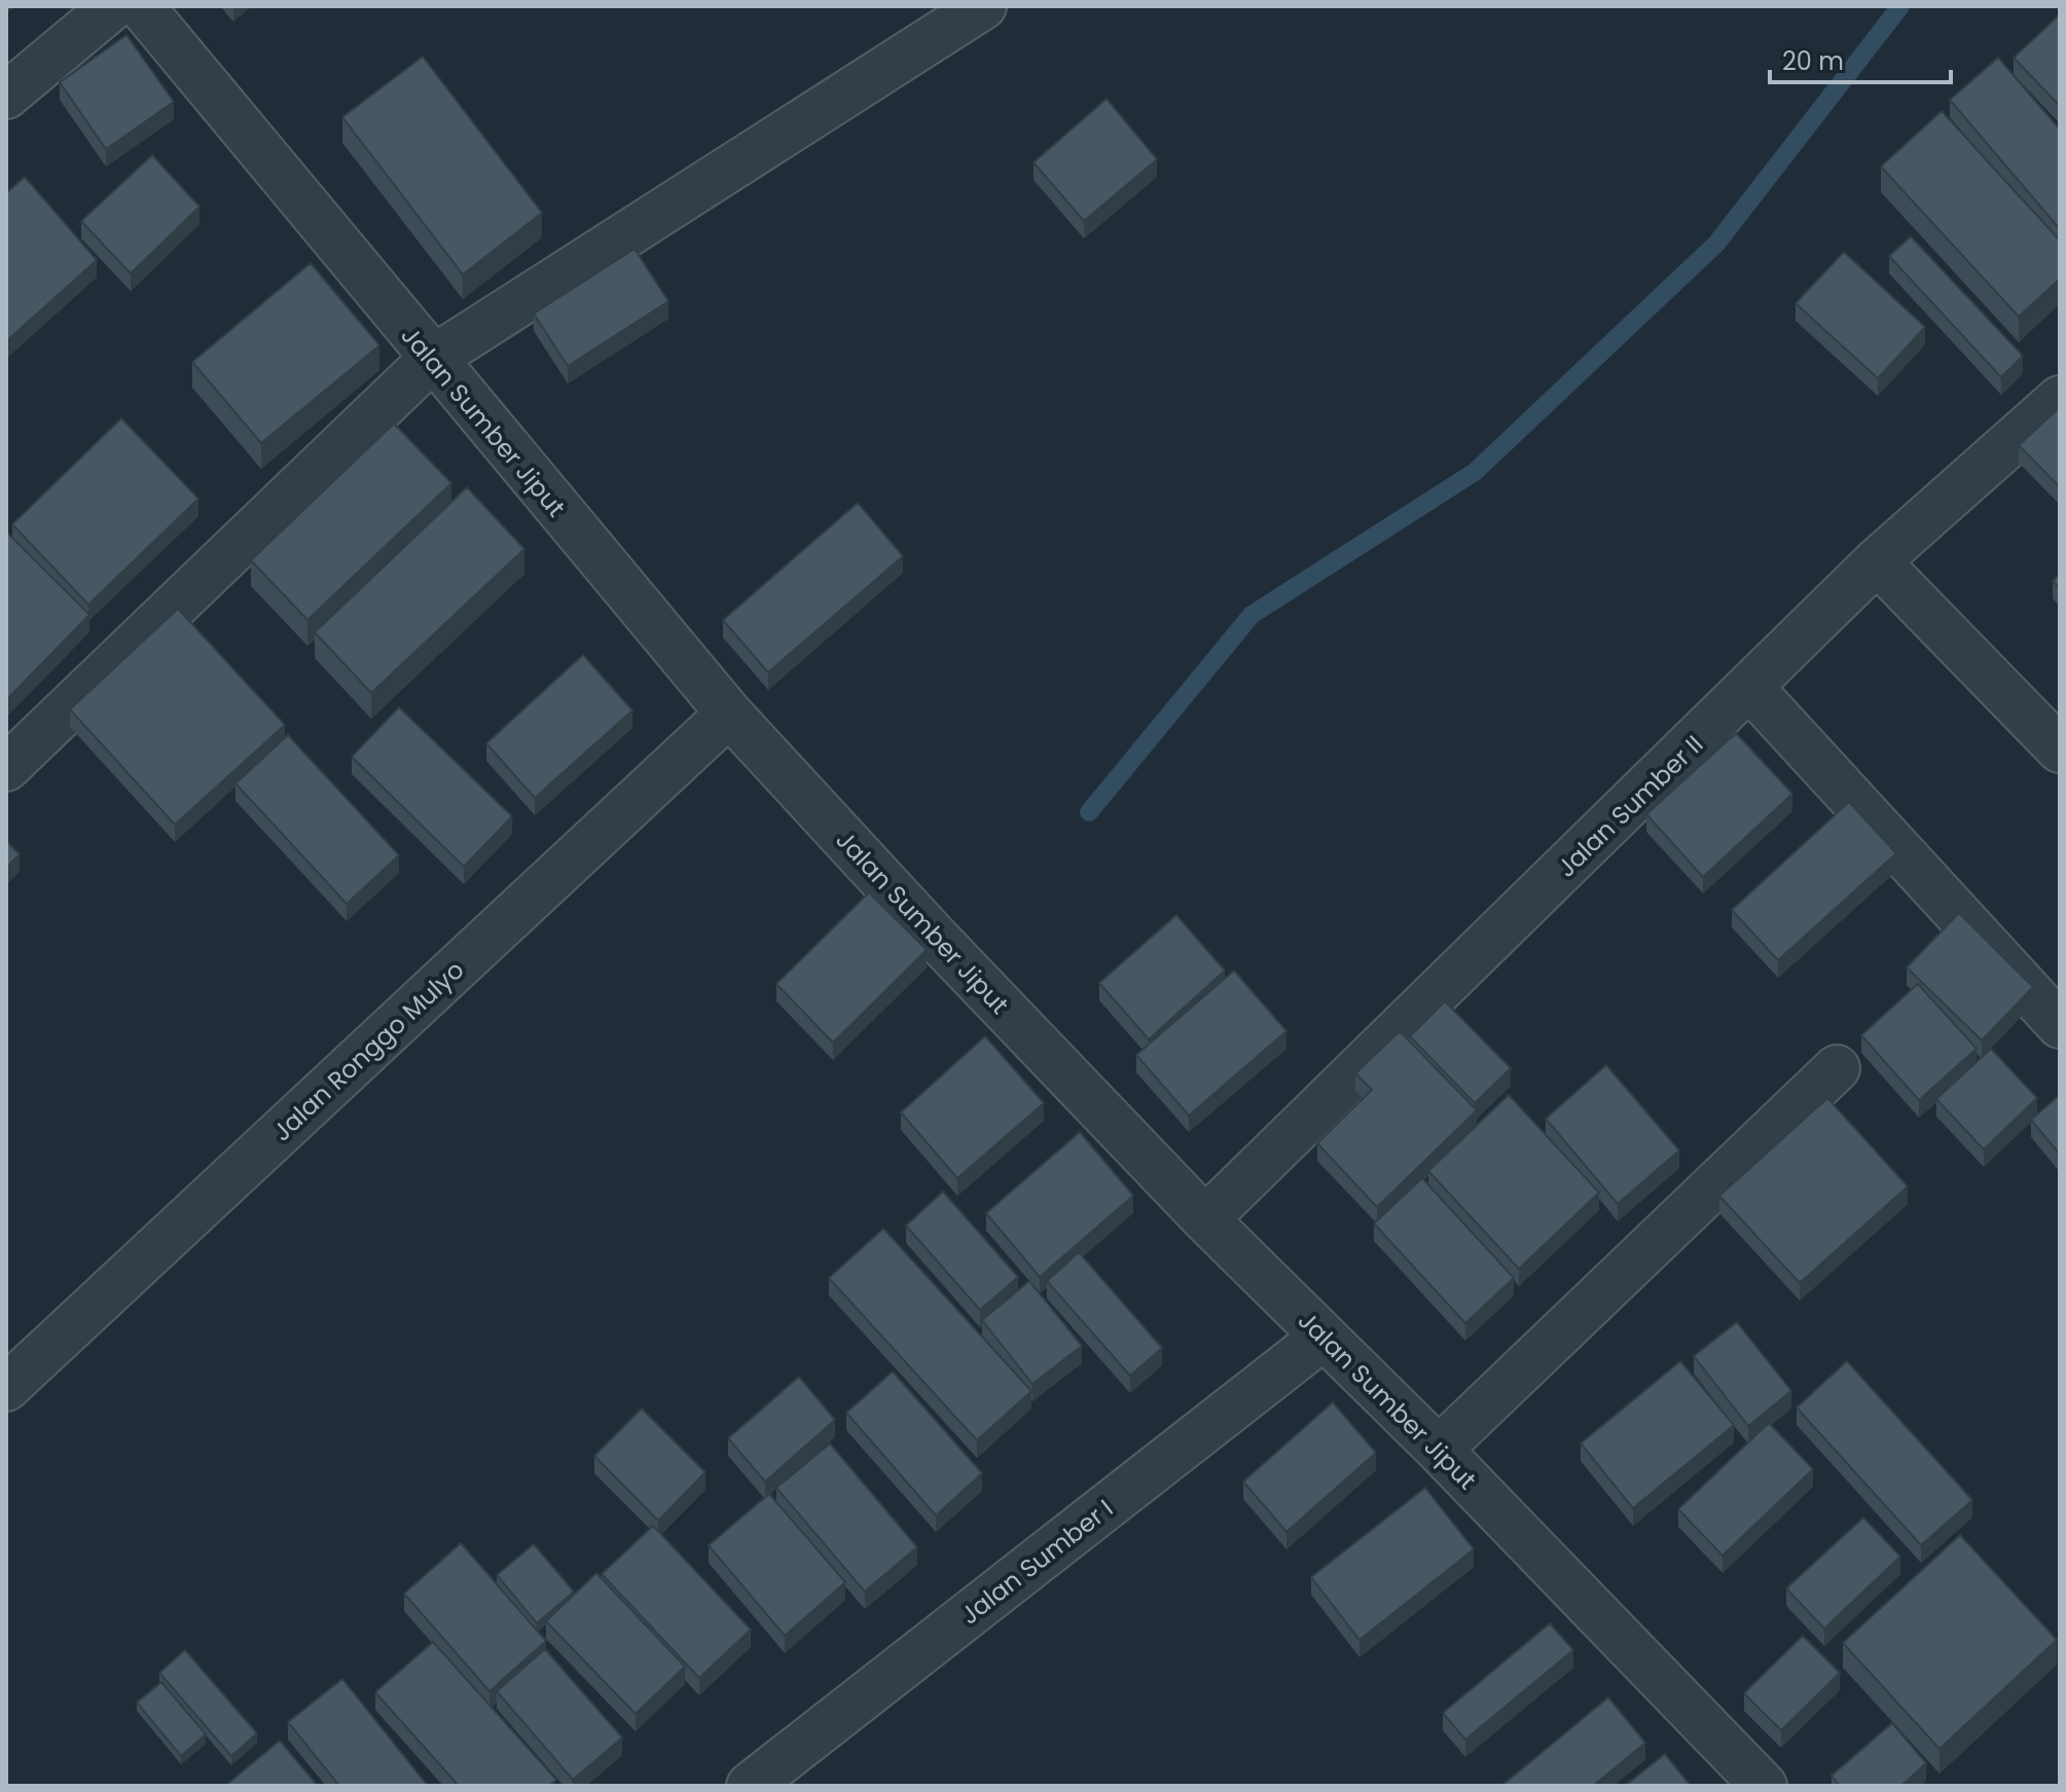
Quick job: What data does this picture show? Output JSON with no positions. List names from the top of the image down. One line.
{"streets":{"street":["Jalan Sumber Jiput","Jalan Sumber II","Jalan Ronggo Mulyo","Jalan Sumber I"]},"crossings":[["Jalan Sumber Jiput","Jalan Sumber II"],["Jalan Sumber Jiput","Jalan Ronggo Mulyo"],["Jalan Sumber Jiput","Jalan Sumber I"]],"scale_bar":"20 m"}
